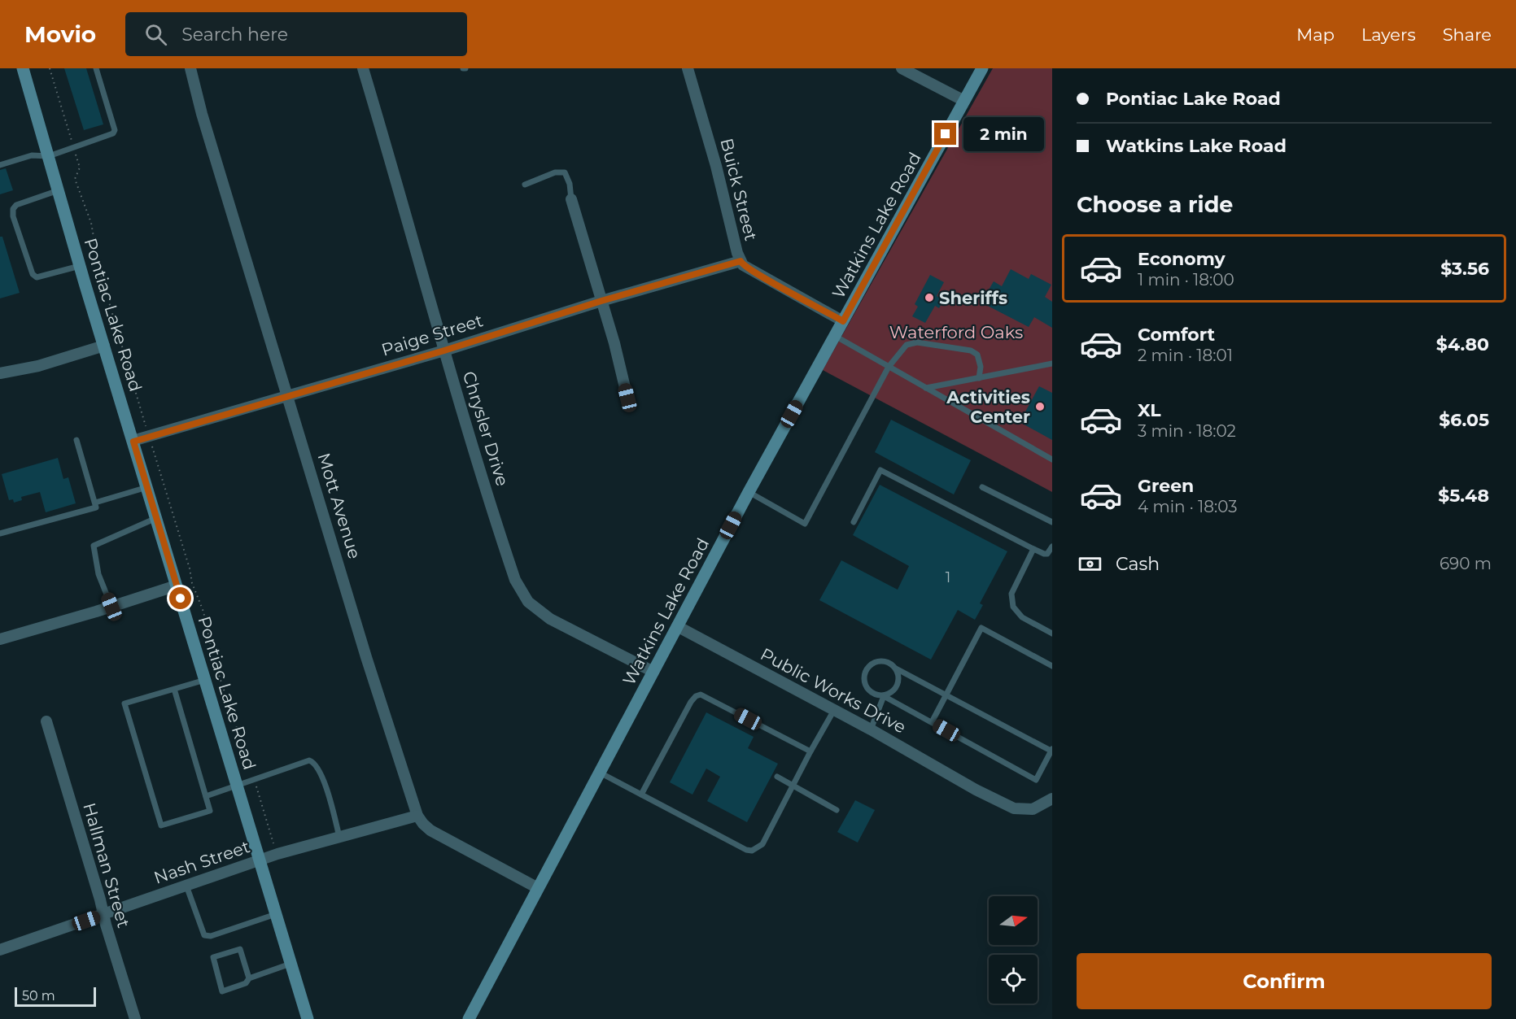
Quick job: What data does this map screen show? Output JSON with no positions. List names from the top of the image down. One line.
{"streets":{"street":["Buick Street","Watkins Lake Road","Pontiac Lake Road","Paige Street","Chrysler Drive","Mott Avenue","Public Works Drive","Nash Street","Hallman Street"]},"crossings":[["Buick Street","Watkins Lake Road"],["Buick Street","Paige Street"],["Watkins Lake Road","Chrysler Drive"],["Watkins Lake Road","Mott Avenue"],["Watkins Lake Road","Public Works Drive"],["Pontiac Lake Road","Paige Street"],["Pontiac Lake Road","Nash Street"],["Paige Street","Chrysler Drive"],["Paige Street","Mott Avenue"],["Mott Avenue","Nash Street"],["Nash Street","Hallman Street"]],"parks":["Waterford Oaks"],"places":["Sheriffs","Activities Center"],"house_numbers":["1"],"scale_bar":"50 m","north":"right","page":{"header":"Movio","search":"Search here","nav":["Map","Layers","Share"],"banner":["Pontiac Lake Road","Watkins Lake Road"],"bubble":"2 min","heading":"Choose a ride","list":[{"name":"Economy","note":"1 min · 18:00","value":"$3.56"},{"name":"Comfort","note":"2 min · 18:01","value":"$4.80"},{"name":"XL","note":"3 min · 18:02","value":"$6.05"},{"name":"Green","note":"4 min · 18:03","value":"$5.48"}],"pay":["Cash","690 m"],"buttons":"Confirm","scale":"50 m"}}
